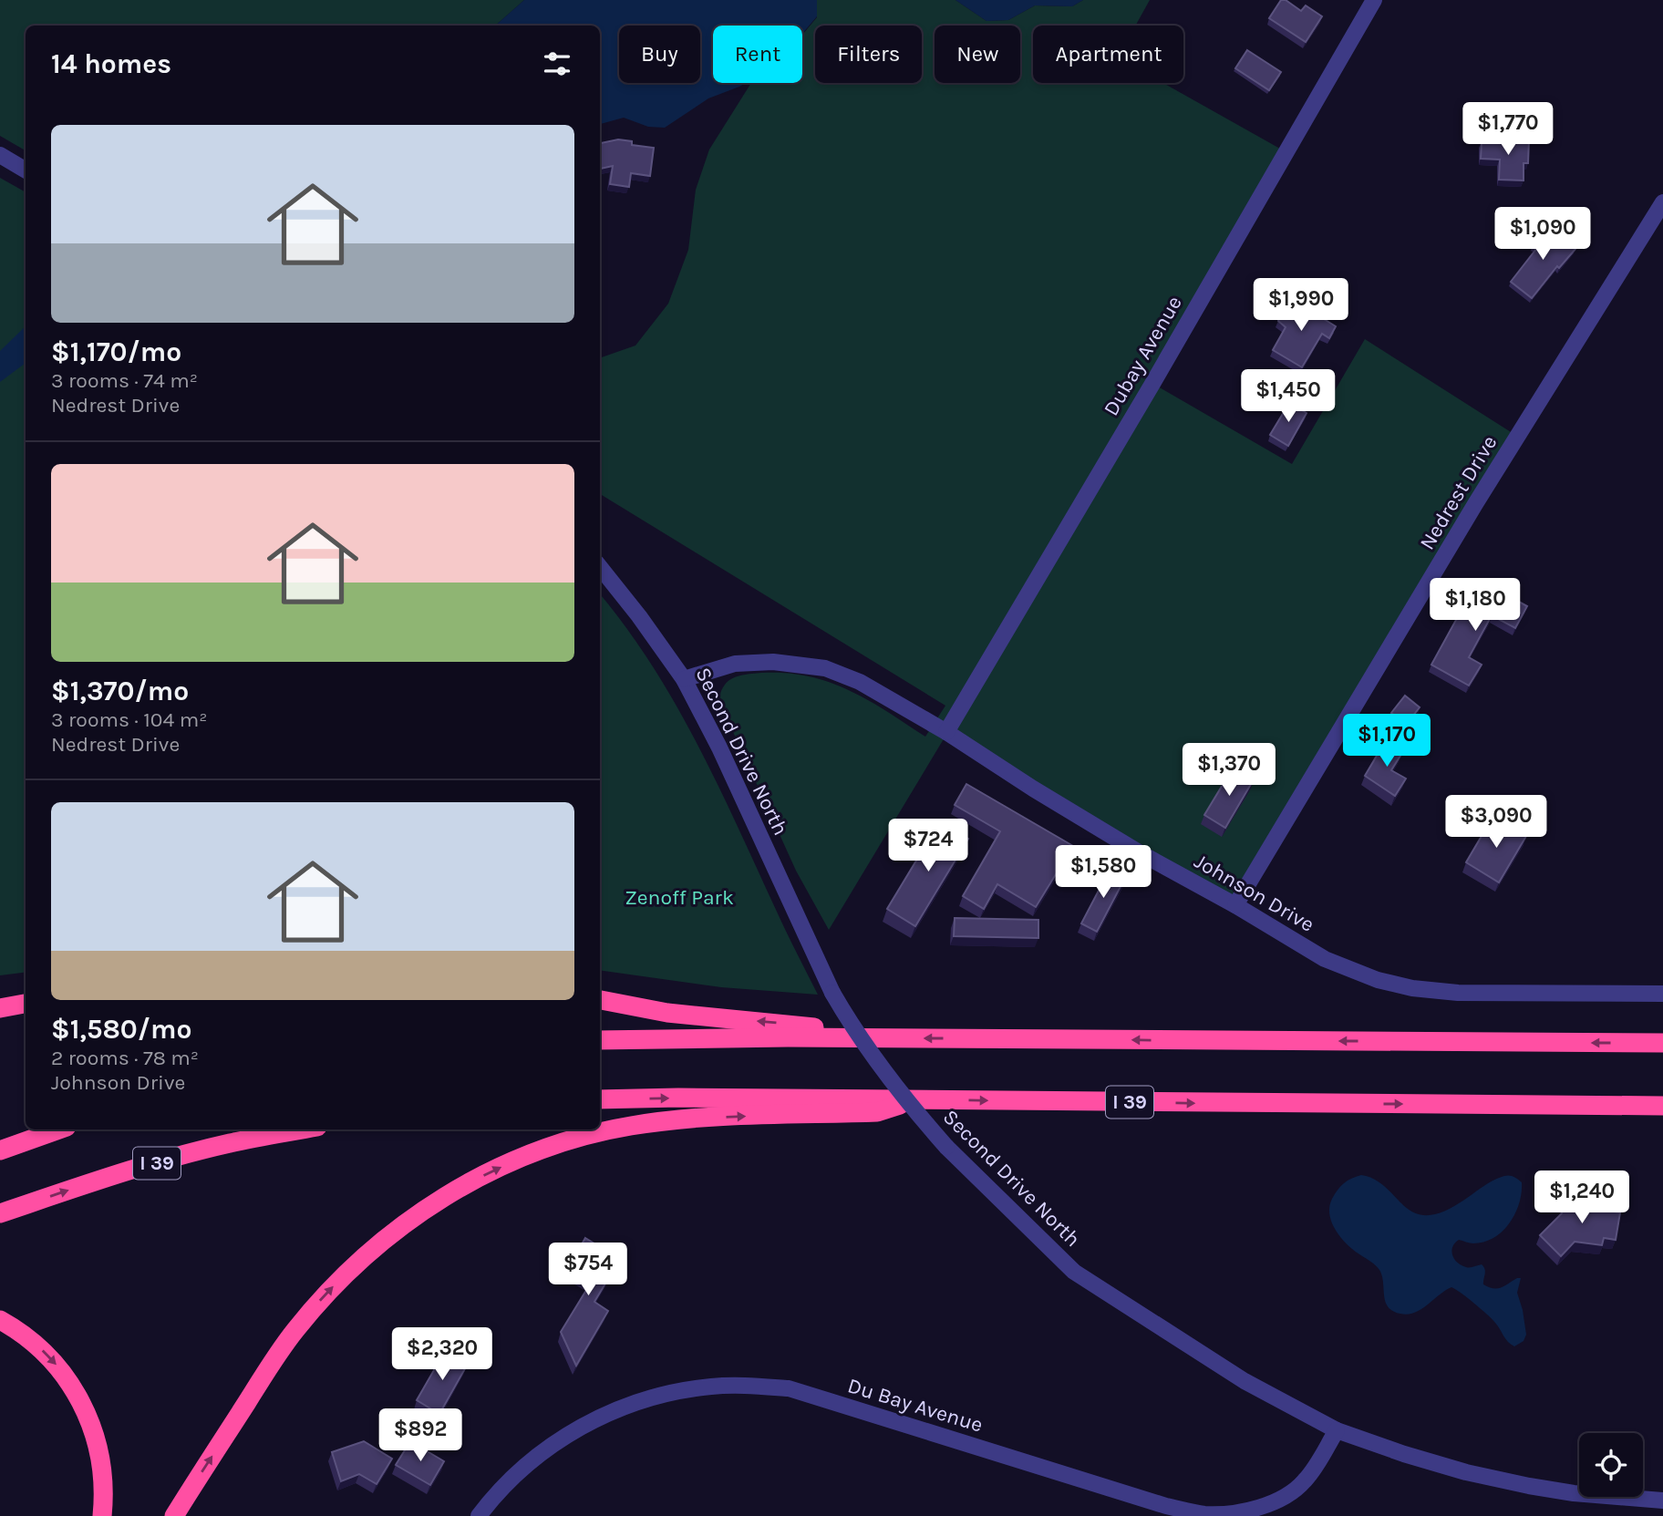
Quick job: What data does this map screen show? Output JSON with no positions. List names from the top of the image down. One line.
{"streets":{"highway":["I 39"],"street":["Dubay Avenue","Nedrest Drive","Second Drive North","Johnson Drive","Du Bay Avenue"]},"crossings":[["Dubay Avenue","Johnson Drive"],["Nedrest Drive","Johnson Drive"],["Second Drive North","Johnson Drive"],["Second Drive North","Du Bay Avenue"]],"parks":["Zenoff Park"],"page":{"chip":["Buy","Rent","Filters","New","Apartment"],"heading":"14 homes","price":["$1,770","$1,090","$1,990","$1,450","$1,180","$1,170","$1,370","$3,090","$724","$1,580","$1,240","$754","$2,320","$892"],"list":[{"name":"$1,170/mo","note":"3 rooms · 74 m² · Nedrest Drive"},{"name":"$1,370/mo","note":"3 rooms · 104 m² · Nedrest Drive"},{"name":"$1,580/mo","note":"2 rooms · 78 m² · Johnson Drive"}]}}
